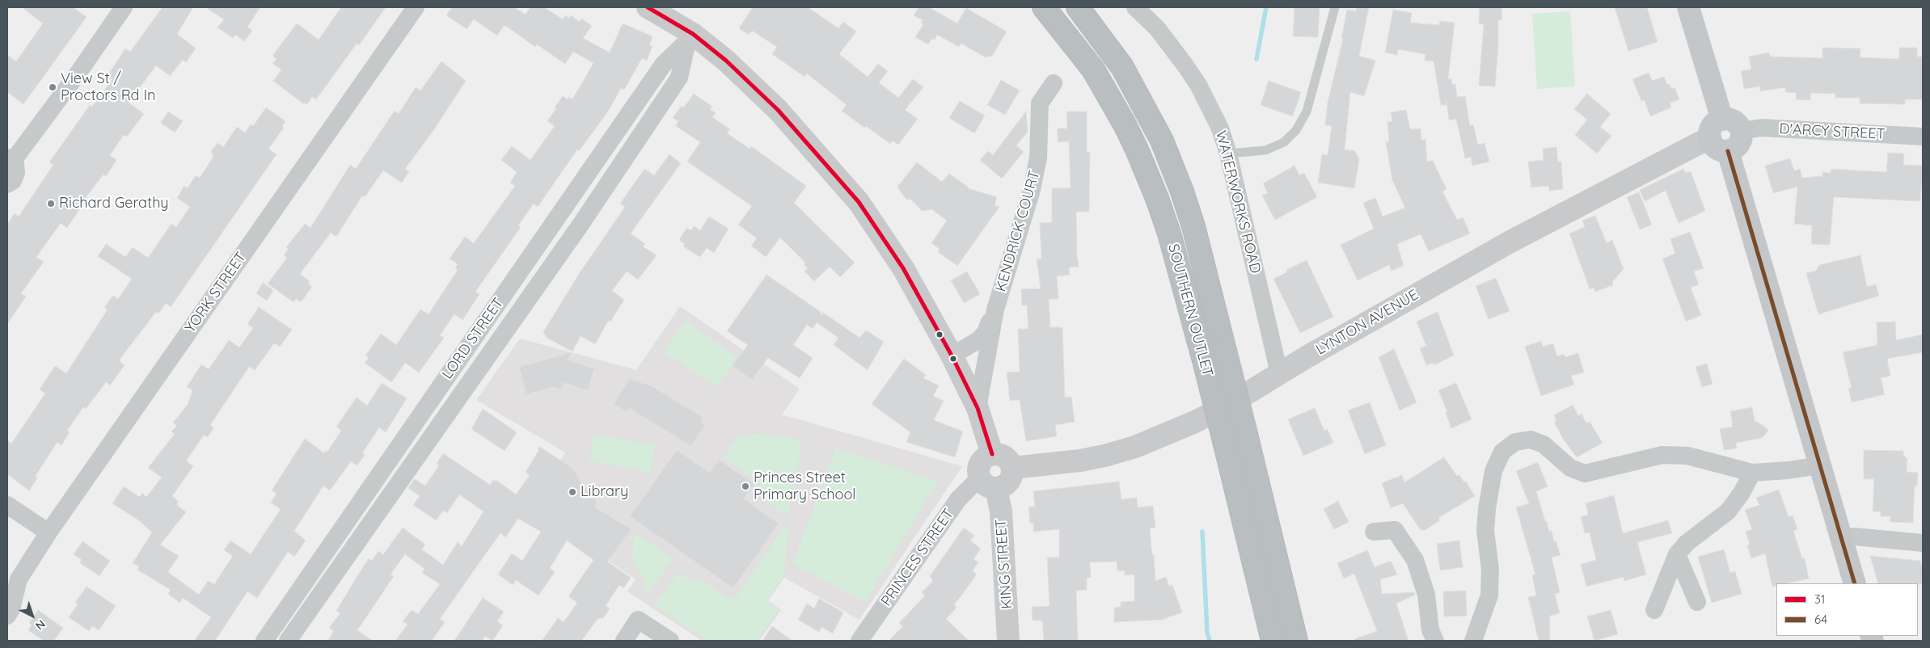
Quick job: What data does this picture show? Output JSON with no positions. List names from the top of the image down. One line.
{"streets":{"highway":["SOUTHERN OUTLET"],"street":["D'ARCY STREET","WATERWORKS ROAD","KENDRICK COURT","YORK STREET","LYNTON AVENUE","LORD STREET","PRINCES STREET","KING STREET"]},"crossings":[["D'ARCY STREET","LYNTON AVENUE"],["WATERWORKS ROAD","LYNTON AVENUE"],["LYNTON AVENUE","PRINCES STREET"],["LYNTON AVENUE","KING STREET"],["PRINCES STREET","KING STREET"]],"places":["View St / Proctors Rd In","Richard Gerathy","Princes Street Primary School","Library"],"lines":["transit line 31","transit line 64"],"legend":["31","64"],"north":"bottom right"}
